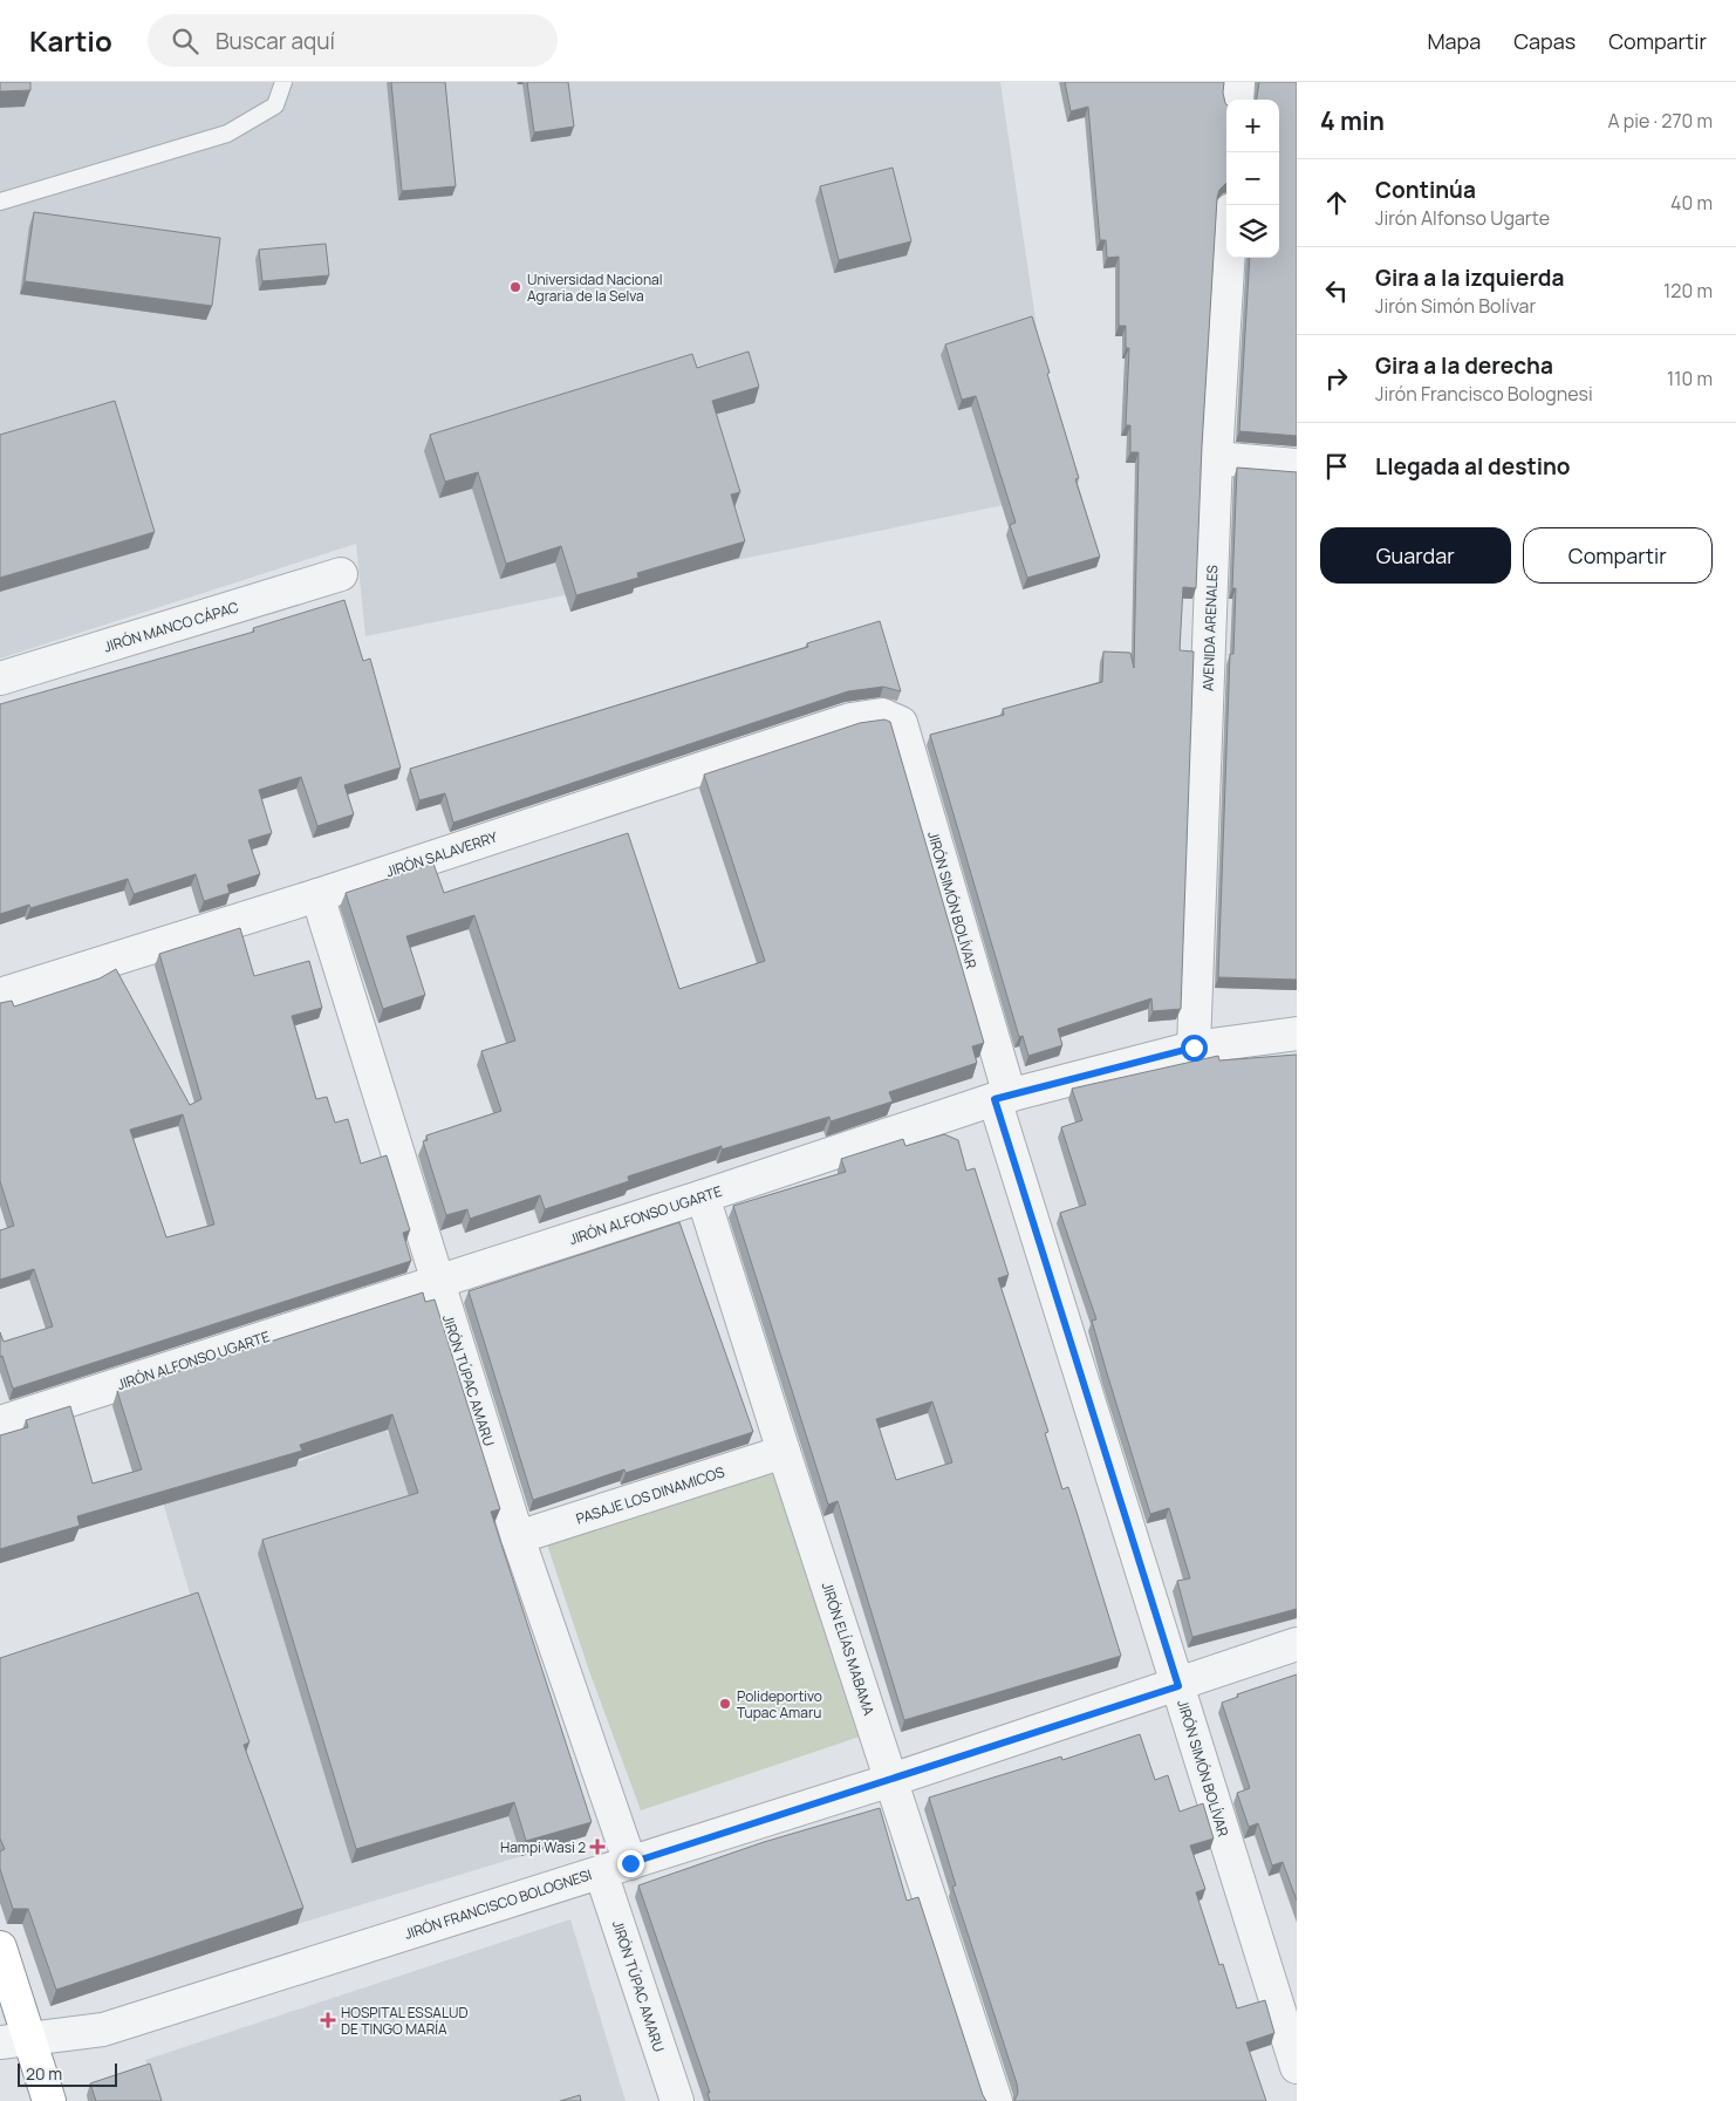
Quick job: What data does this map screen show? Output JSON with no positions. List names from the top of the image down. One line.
{"streets":{"street":["JIRÓN MANCO CÁPAC","AVENIDA ARENALES","JIRÓN SALAVERRY","JIRÓN SIMÓN BOLÍVAR","JIRÓN ALFONSO UGARTE","JIRÓN TÚPAC AMARU","PASAJE LOS DINAMICOS","JIRÓN ELÍAS MABAMA","JIRÓN FRANCISCO BOLOGNESI"]},"crossings":[["AVENIDA ARENALES","JIRÓN ALFONSO UGARTE"],["JIRÓN SALAVERRY","JIRÓN SIMÓN BOLÍVAR"],["JIRÓN SALAVERRY","JIRÓN TÚPAC AMARU"],["JIRÓN SIMÓN BOLÍVAR","JIRÓN ALFONSO UGARTE"],["JIRÓN SIMÓN BOLÍVAR","JIRÓN FRANCISCO BOLOGNESI"],["JIRÓN ALFONSO UGARTE","JIRÓN TÚPAC AMARU"],["JIRÓN ALFONSO UGARTE","JIRÓN ELÍAS MABAMA"],["JIRÓN TÚPAC AMARU","PASAJE LOS DINAMICOS"],["JIRÓN TÚPAC AMARU","JIRÓN FRANCISCO BOLOGNESI"],["PASAJE LOS DINAMICOS","JIRÓN ELÍAS MABAMA"],["JIRÓN ELÍAS MABAMA","JIRÓN FRANCISCO BOLOGNESI"]],"places":{"other":["Universidad Nacional Agraria de la Selva","Polideportivo Tupac Amaru"],"health":["Hampi Wasi 2","HOSPITAL ESSALUD DE TINGO MARÍA"]},"scale_bar":"20 m","page":{"header":"Kartio","search":"Buscar aquí","nav":["Mapa","Capas","Compartir"],"heading":["4 min","A pie · 270 m"],"map_buttons":["+","−"],"list":[["Continúa","Jirón Alfonso Ugarte","40 m"],["Gira a la izquierda","Jirón Simón Bolívar","120 m"],["Gira a la derecha","Jirón Francisco Bolognesi","110 m"],"Llegada al destino"],"buttons":["Guardar","Compartir"],"scale":"20 m"}}
